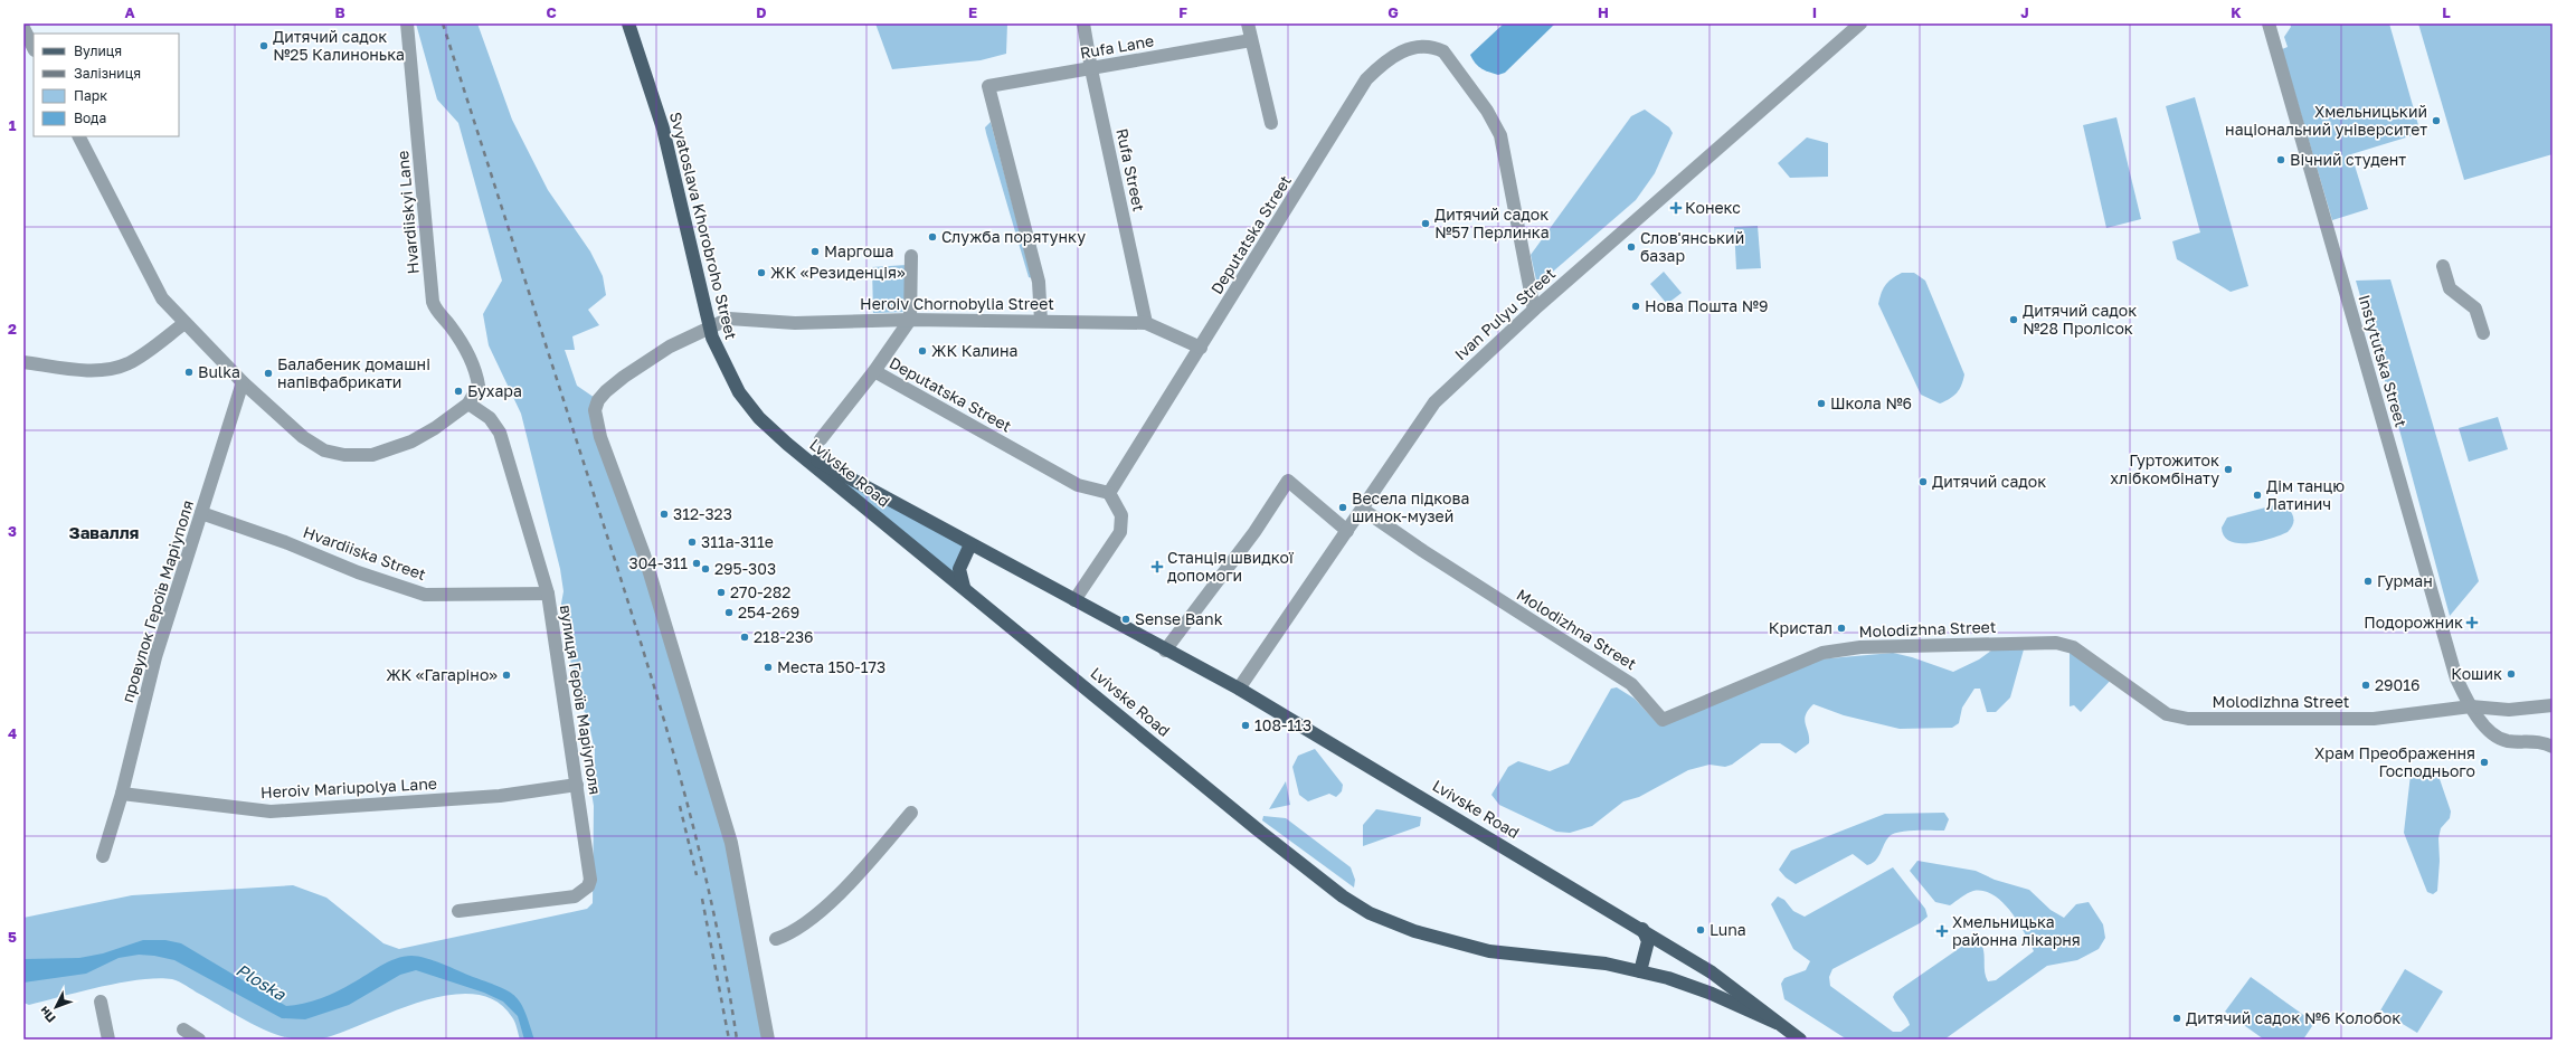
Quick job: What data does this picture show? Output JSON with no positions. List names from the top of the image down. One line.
{"streets":{"main road":["Svyatoslava Khorobroho Street","Lvivske Road"],"street":["Rufa Lane","Rufa Street","Hvardiiskyi Lane","Deputatska Street","Heroiv Chornobylia Street","Ivan Pulyu Street","Instytutska Street","Hvardiiska Street","провулок Героїв Маріуполя","Molodizhna Street","вулиця Героїв Маріуполя","Heroiv Mariupolya Lane"]},"crossings":[["Rufa Lane","Rufa Street"],["Rufa Lane","Heroiv Chornobylia Street"],["Rufa Street","Heroiv Chornobylia Street"],["Hvardiiskyi Lane","вулиця Героїв Маріуполя"],["Svyatoslava Khorobroho Street","Heroiv Chornobylia Street"],["Svyatoslava Khorobroho Street","Lvivske Road"],["Deputatska Street","Heroiv Chornobylia Street"],["Deputatska Street","Ivan Pulyu Street"],["Ivan Pulyu Street","Lvivske Road"],["Ivan Pulyu Street","Molodizhna Street"],["Instytutska Street","Molodizhna Street"],["Hvardiiska Street","провулок Героїв Маріуполя"],["Hvardiiska Street","вулиця Героїв Маріуполя"],["провулок Героїв Маріуполя","Heroiv Mariupolya Lane"],["вулиця Героїв Маріуполя","Heroiv Mariupolya Lane"]],"districts":["Завалля"],"water":["Ploska"],"places":{"other":["Дитячий садок №25 Калинонька","Хмельницький національний університет","Вічний студент","Дитячий садок №57 Перлинка","Служба порятунку","Слов'янський базар","Маргоша","ЖК «Резиденція»","Нова Пошта №9","Дитячий садок №28 Пролісок","ЖК Калина","Bulka","Балабеник домашні напівфабрикати","Бухара","Школа №6","Гуртожиток хлібкомбінату","Дитячий садок","Дім танцю Латинич","Весела підкова шинок-музей","312-323","311а-311е","304-311","295-303","Гурман","270-282","254-269","Sense Bank","Кристал","218-236","Места 150-173","Кошик","ЖК «Гагаріно»","29016","108-113","Храм Преображення Господнього","Luna","Дитячий садок №6 Колобок"],"health":["Конекс","Станція швидкої допомоги","Подорожник","Хмельницька районна лікарня"]},"legend":["Вулиця","Залізниця","Парк","Вода"],"north":"bottom left","grid":{"columns":["A","B","C","D","E","F","G","H","I","J","K","L"],"rows":["1","2","3","4","5"]}}
